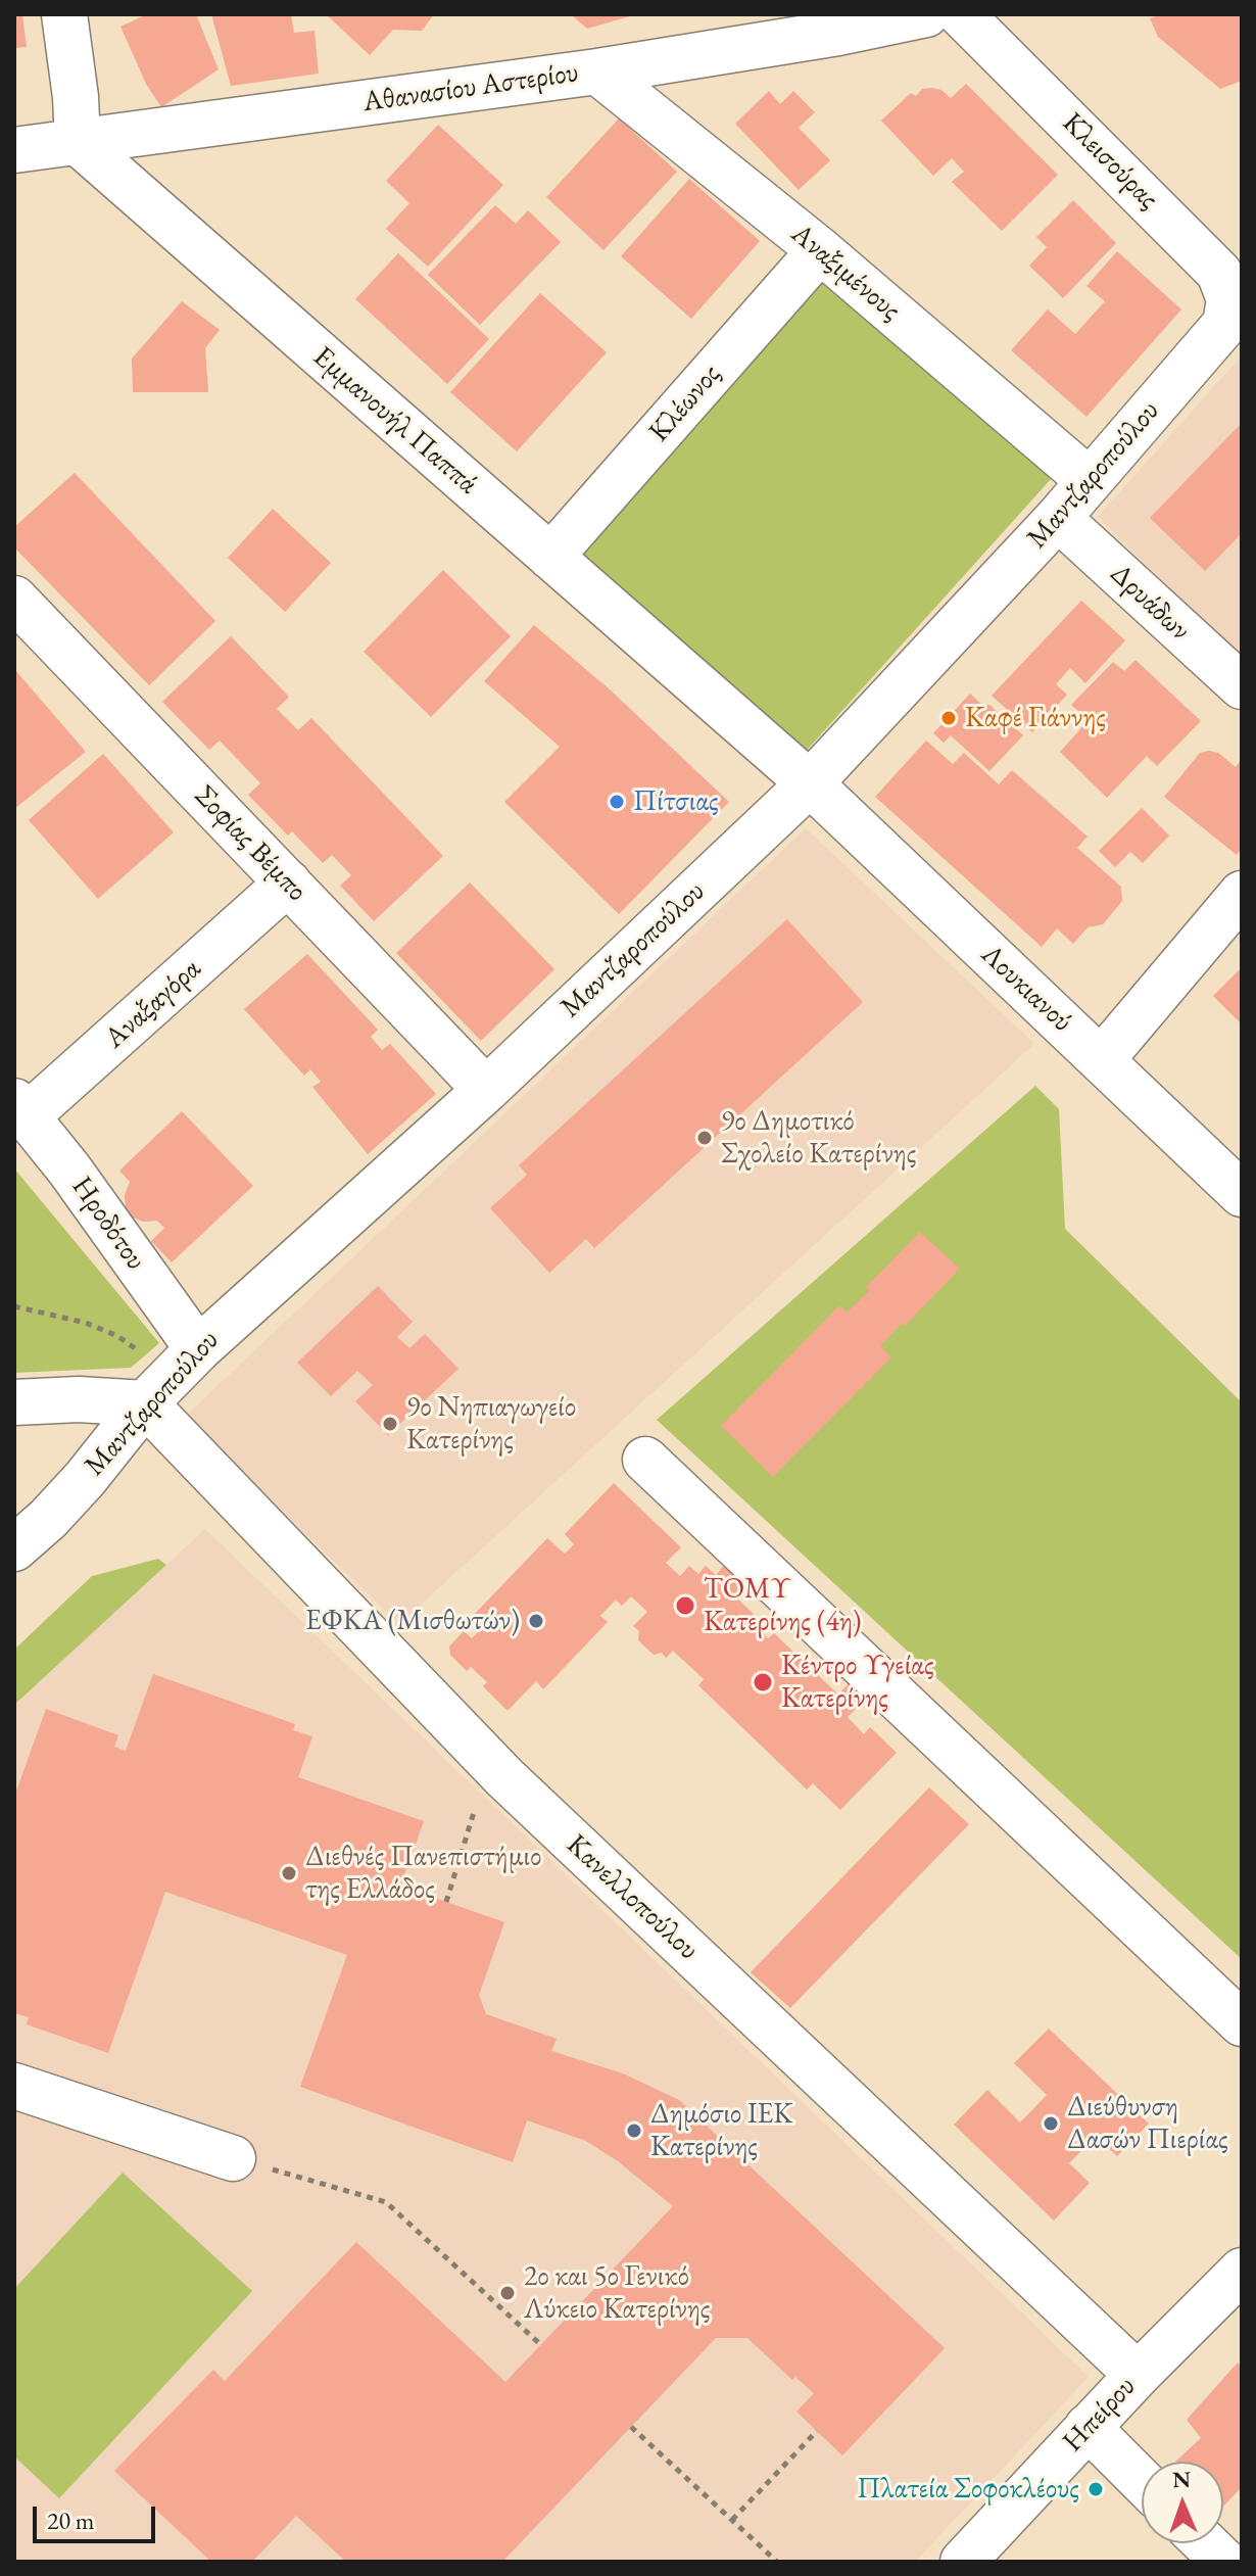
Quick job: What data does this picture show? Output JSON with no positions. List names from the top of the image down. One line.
{"streets":{"street":["Αθανασίου Αστερίου","Κλεισούρας","Αναξιμένους","Κλέωνος","Εμμανουήλ Παππά","Μαντζαροπούλου","Δρυάδων","Σοφίας Βέμπο","Λουκιανού","Αναξαγόρα","Ηροδότου","Κανελλοπούλου","Ηπείρου"]},"crossings":[["Αθανασίου Αστερίου","Αναξιμένους"],["Αθανασίου Αστερίου","Εμμανουήλ Παππά"],["Κλεισούρας","Μαντζαροπούλου"],["Αναξιμένους","Κλέωνος"],["Αναξιμένους","Μαντζαροπούλου"],["Κλέωνος","Εμμανουήλ Παππά"],["Εμμανουήλ Παππά","Μαντζαροπούλου"],["Εμμανουήλ Παππά","Λουκιανού"],["Μαντζαροπούλου","Δρυάδων"],["Μαντζαροπούλου","Σοφίας Βέμπο"],["Μαντζαροπούλου","Λουκιανού"],["Μαντζαροπούλου","Ηροδότου"],["Μαντζαροπούλου","Κανελλοπούλου"],["Σοφίας Βέμπο","Αναξαγόρα"],["Αναξαγόρα","Ηροδότου"],["Ηροδότου","Κανελλοπούλου"],["Κανελλοπούλου","Ηπείρου"]],"places":["Καφέ Γιάννης","Πίτσιας","9ο Δημοτικό Σχολείο Κατερίνης","9ο Νηπιαγωγείο Κατερίνης","ΤΟΜΥ Κατερίνης (4η)","ΕΦΚΑ (Mισθωτών)","Κέντρο Υγείας Κατερίνης","Διεθνές Πανεπιστήμιο της Ελλάδος","Διεύθυνση Δασών Πιερίας","Δημόσιο ΙΕΚ Κατερίνης","2ο και 5ο Γενικό Λύκειο Κατερίνης","Πλατεία Σοφοκλέους"],"scale_bar":"20 m","north":"top"}
